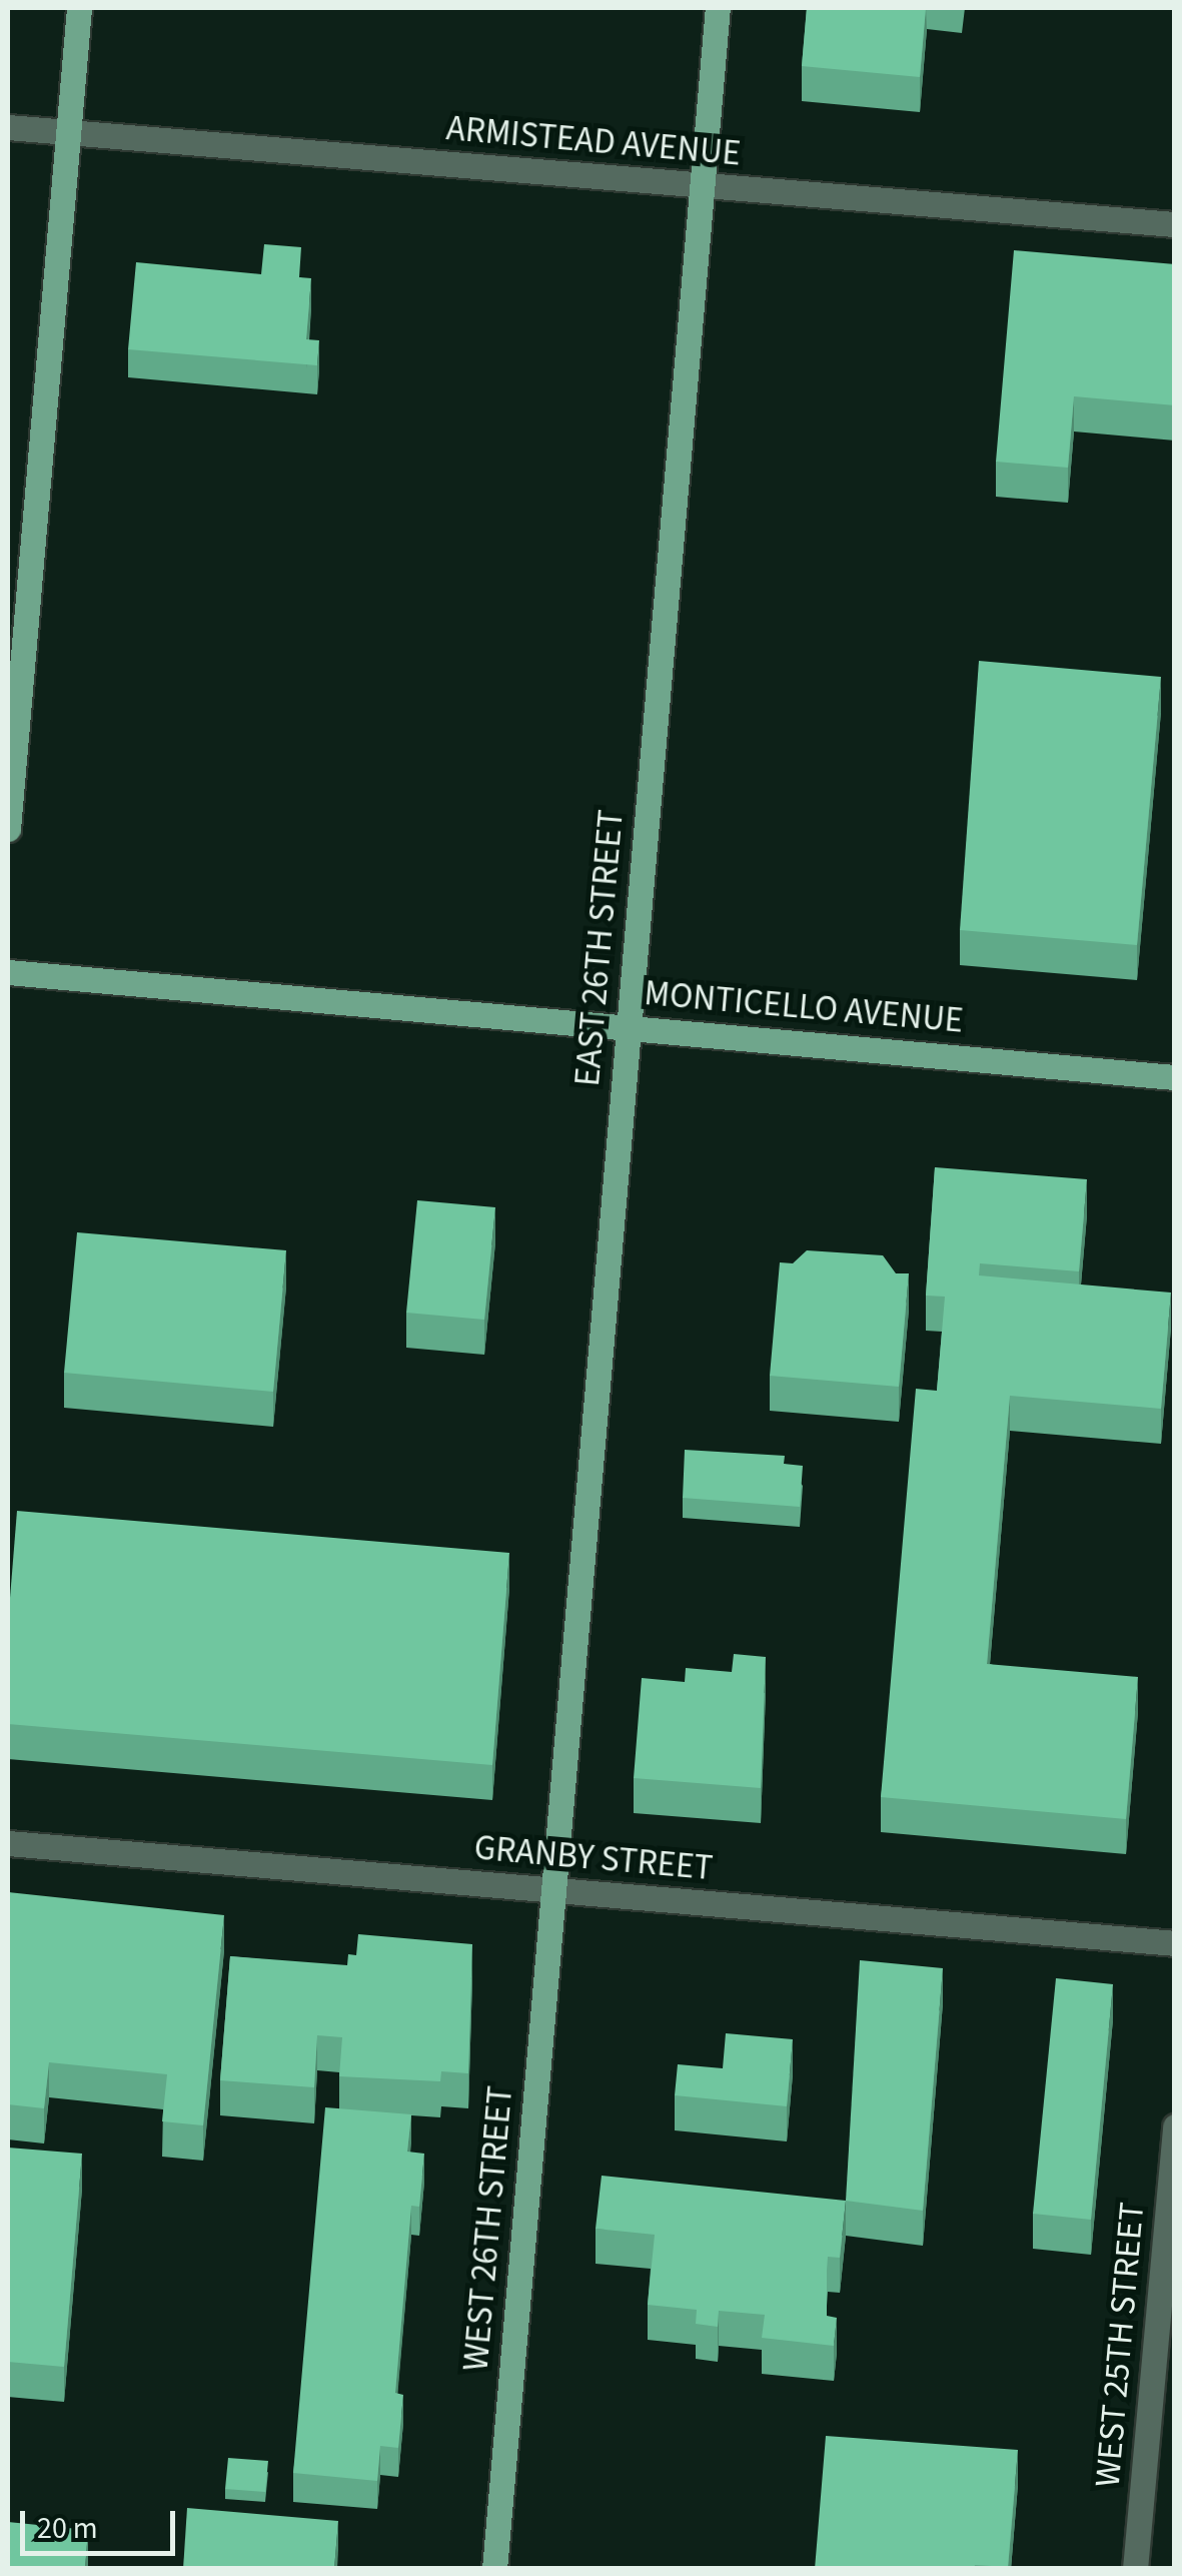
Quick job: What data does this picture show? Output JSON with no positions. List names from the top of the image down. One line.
{"streets":{"main road":["EAST 26TH STREET","MONTICELLO AVENUE","WEST 26TH STREET"],"street":["ARMISTEAD AVENUE","GRANBY STREET","WEST 25TH STREET"]},"crossings":[["ARMISTEAD AVENUE","EAST 26TH STREET"],["EAST 26TH STREET","MONTICELLO AVENUE"],["EAST 26TH STREET","GRANBY STREET"],["EAST 26TH STREET","WEST 26TH STREET"],["GRANBY STREET","WEST 26TH STREET"]],"scale_bar":"20 m"}
